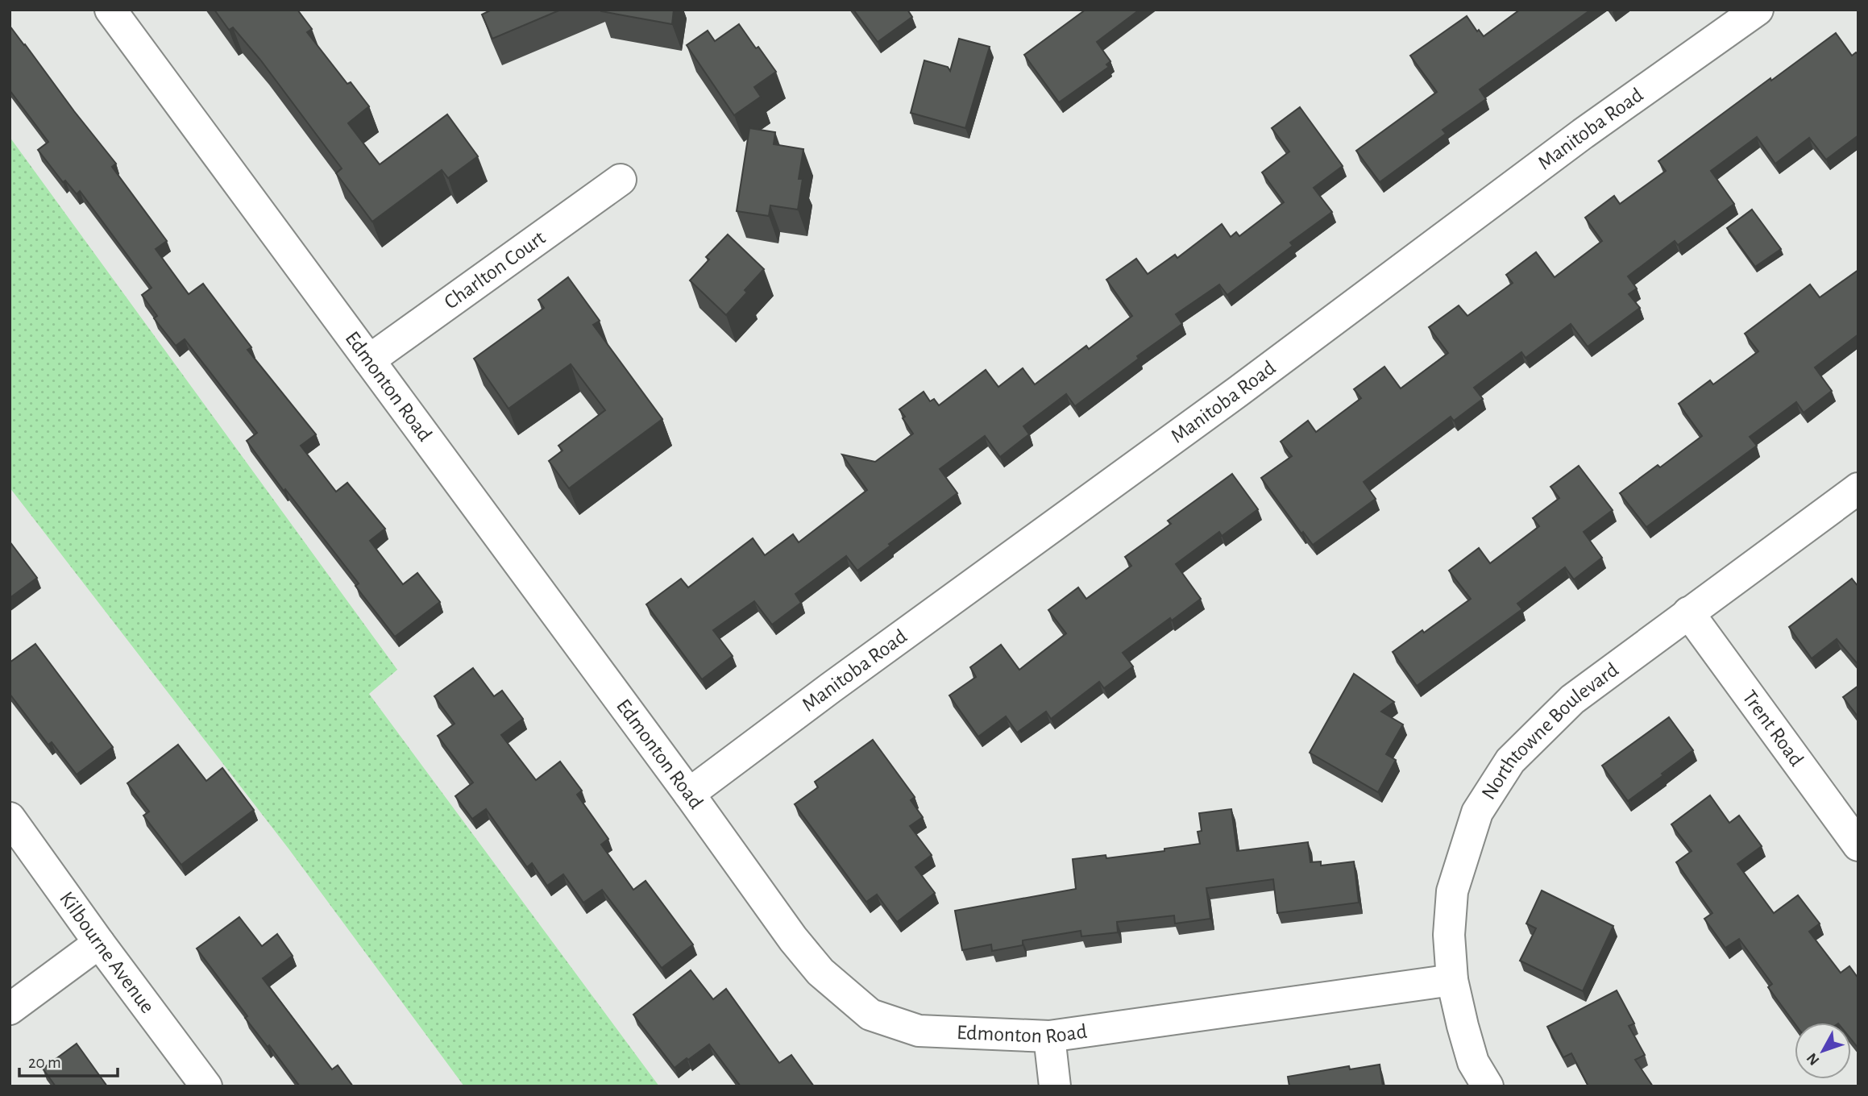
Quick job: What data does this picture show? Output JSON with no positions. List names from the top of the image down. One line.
{"streets":{"street":["Manitoba Road","Charlton Court","Edmonton Road","Trent Road","Northtowne Boulevard","Kilbourne Avenue"]},"crossings":[["Manitoba Road","Edmonton Road"],["Charlton Court","Edmonton Road"],["Edmonton Road","Northtowne Boulevard"],["Trent Road","Northtowne Boulevard"]],"scale_bar":"20 m","north":"bottom left"}
